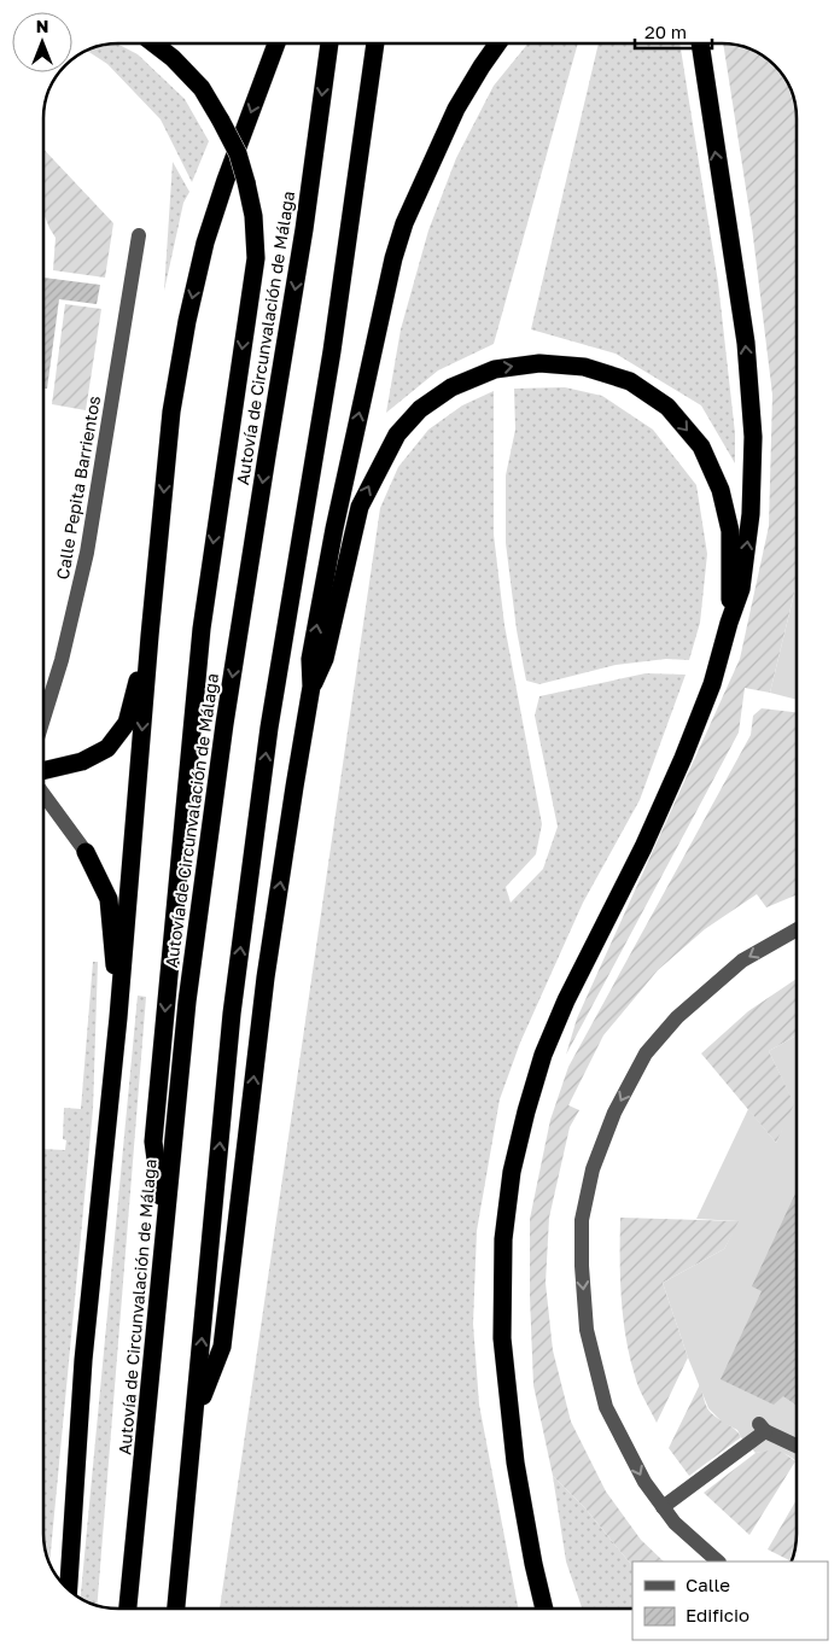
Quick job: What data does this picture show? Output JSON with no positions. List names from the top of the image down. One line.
{"streets":{"highway":["Autovía de Circunvalación de Málaga"],"street":["Calle Pepita Barrientos"]},"legend":["Calle","Edificio"],"scale_bar":"20 m","north":"top"}
